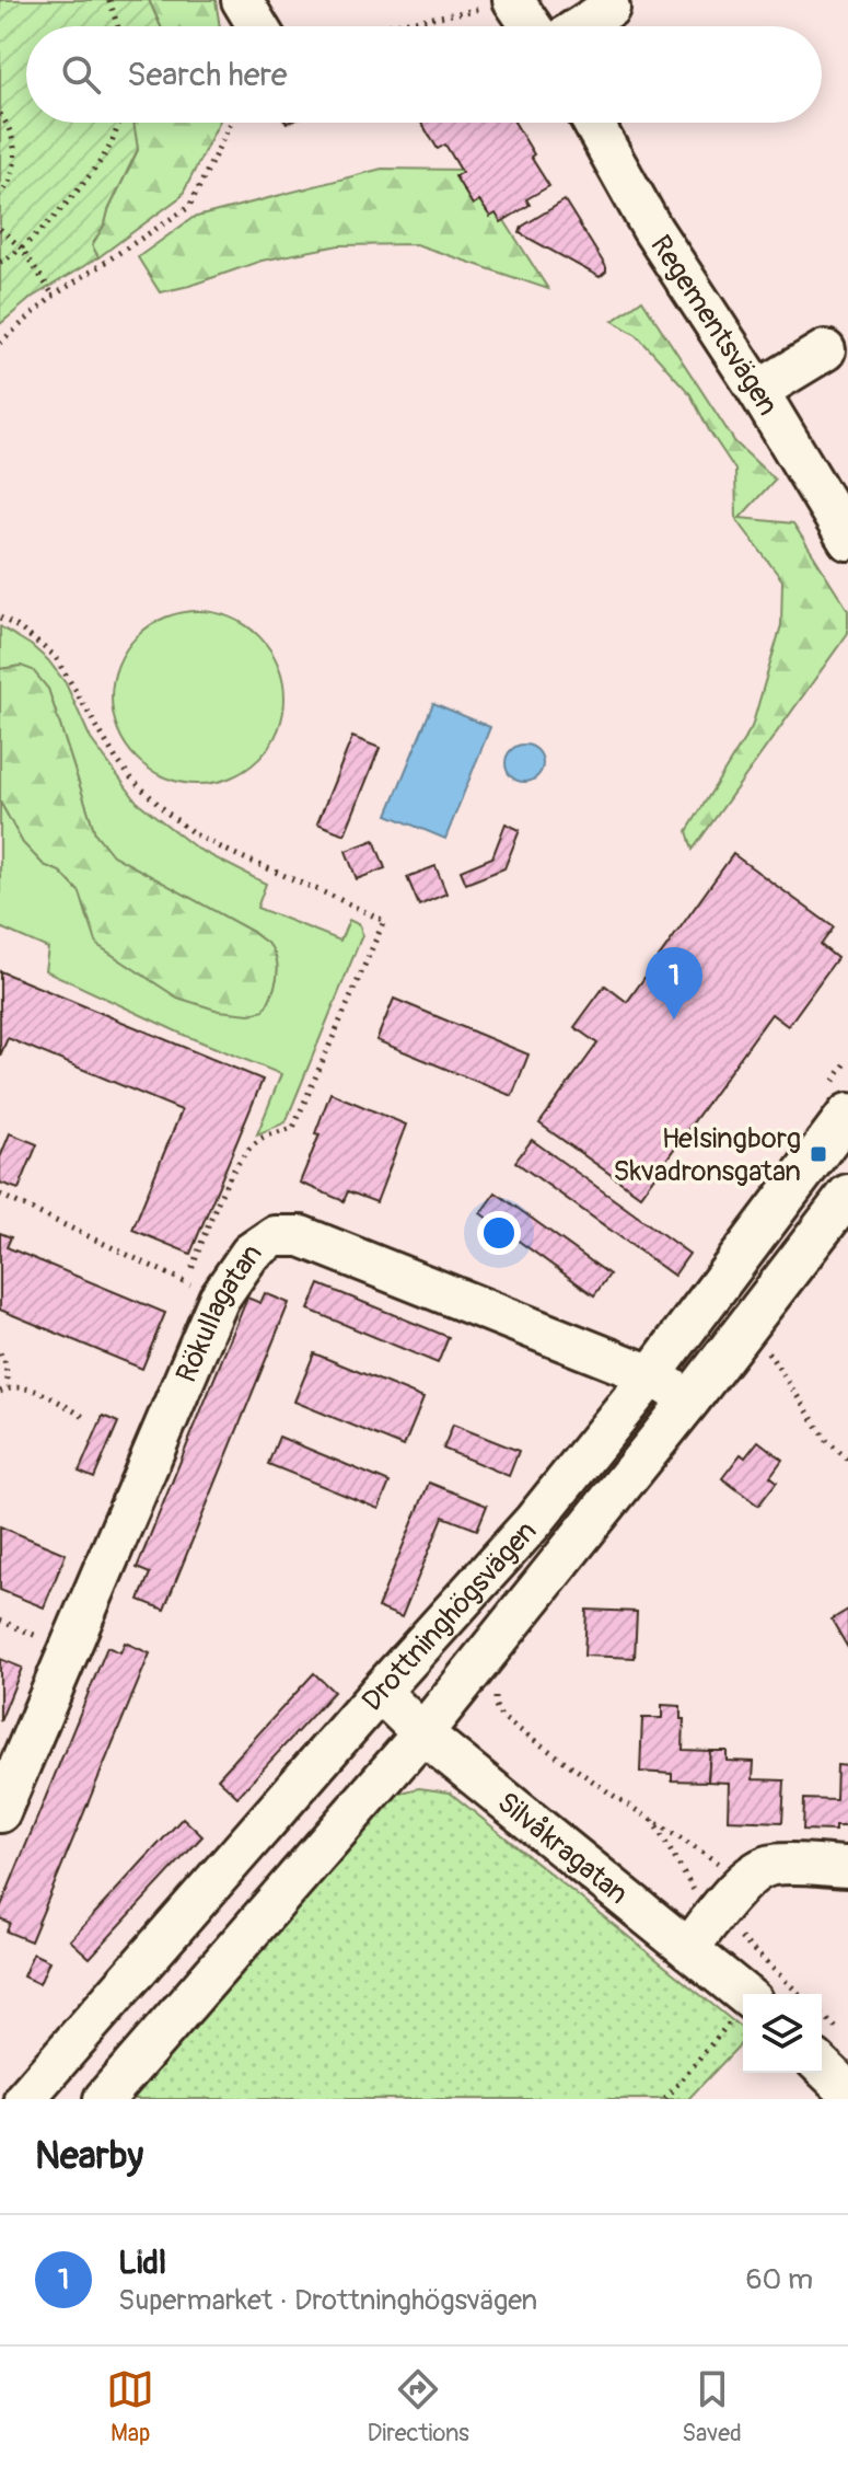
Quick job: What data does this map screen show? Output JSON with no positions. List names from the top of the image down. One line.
{"streets":{"street":["Regementsvägen","Rökullagatan","Drottninghögsvägen","Silvåkragatan"]},"crossings":[["Rökullagatan","Drottninghögsvägen"],["Drottninghögsvägen","Silvåkragatan"]],"places":{"transit":["Helsingborg Skvadronsgatan"]},"page":{"search":"Search here","pins":"1","heading":"Nearby","list":[{"mark":"1","name":"Lidl","note":"Supermarket · Drottninghögsvägen","value":"60 m"}],"nav":["Map","Directions","Saved"]}}
